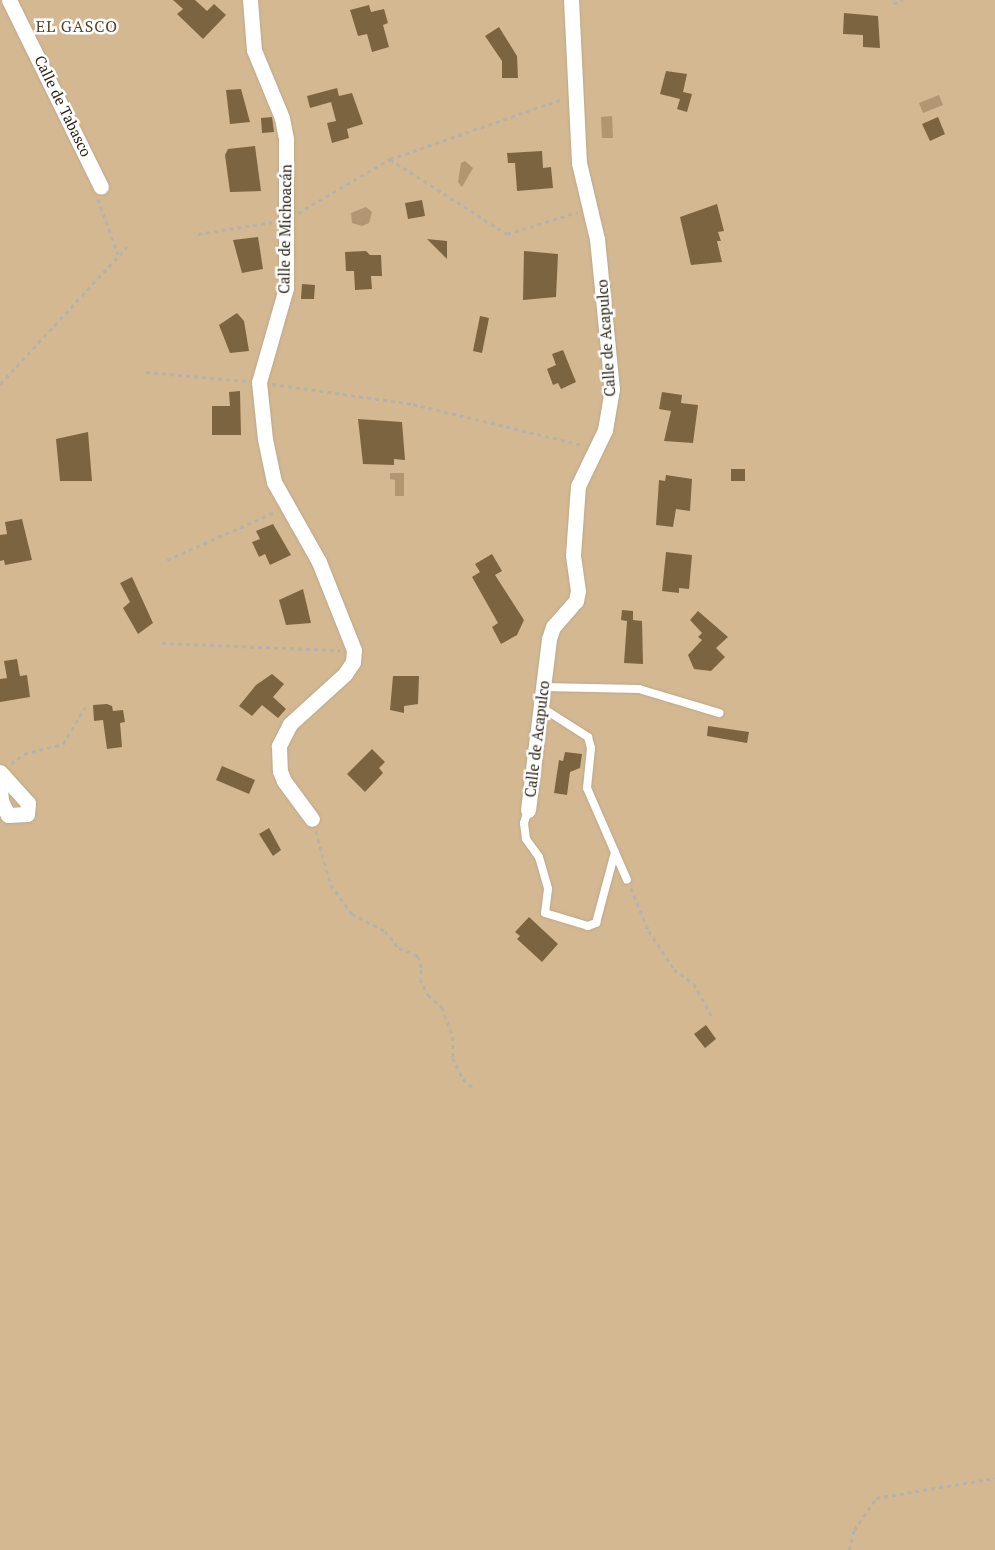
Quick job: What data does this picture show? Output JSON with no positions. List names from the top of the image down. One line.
{"streets":{"street":["Calle de Tabasco","Calle de Michoacán","Calle de Acapulco"]},"districts":["EL GASCO"]}
